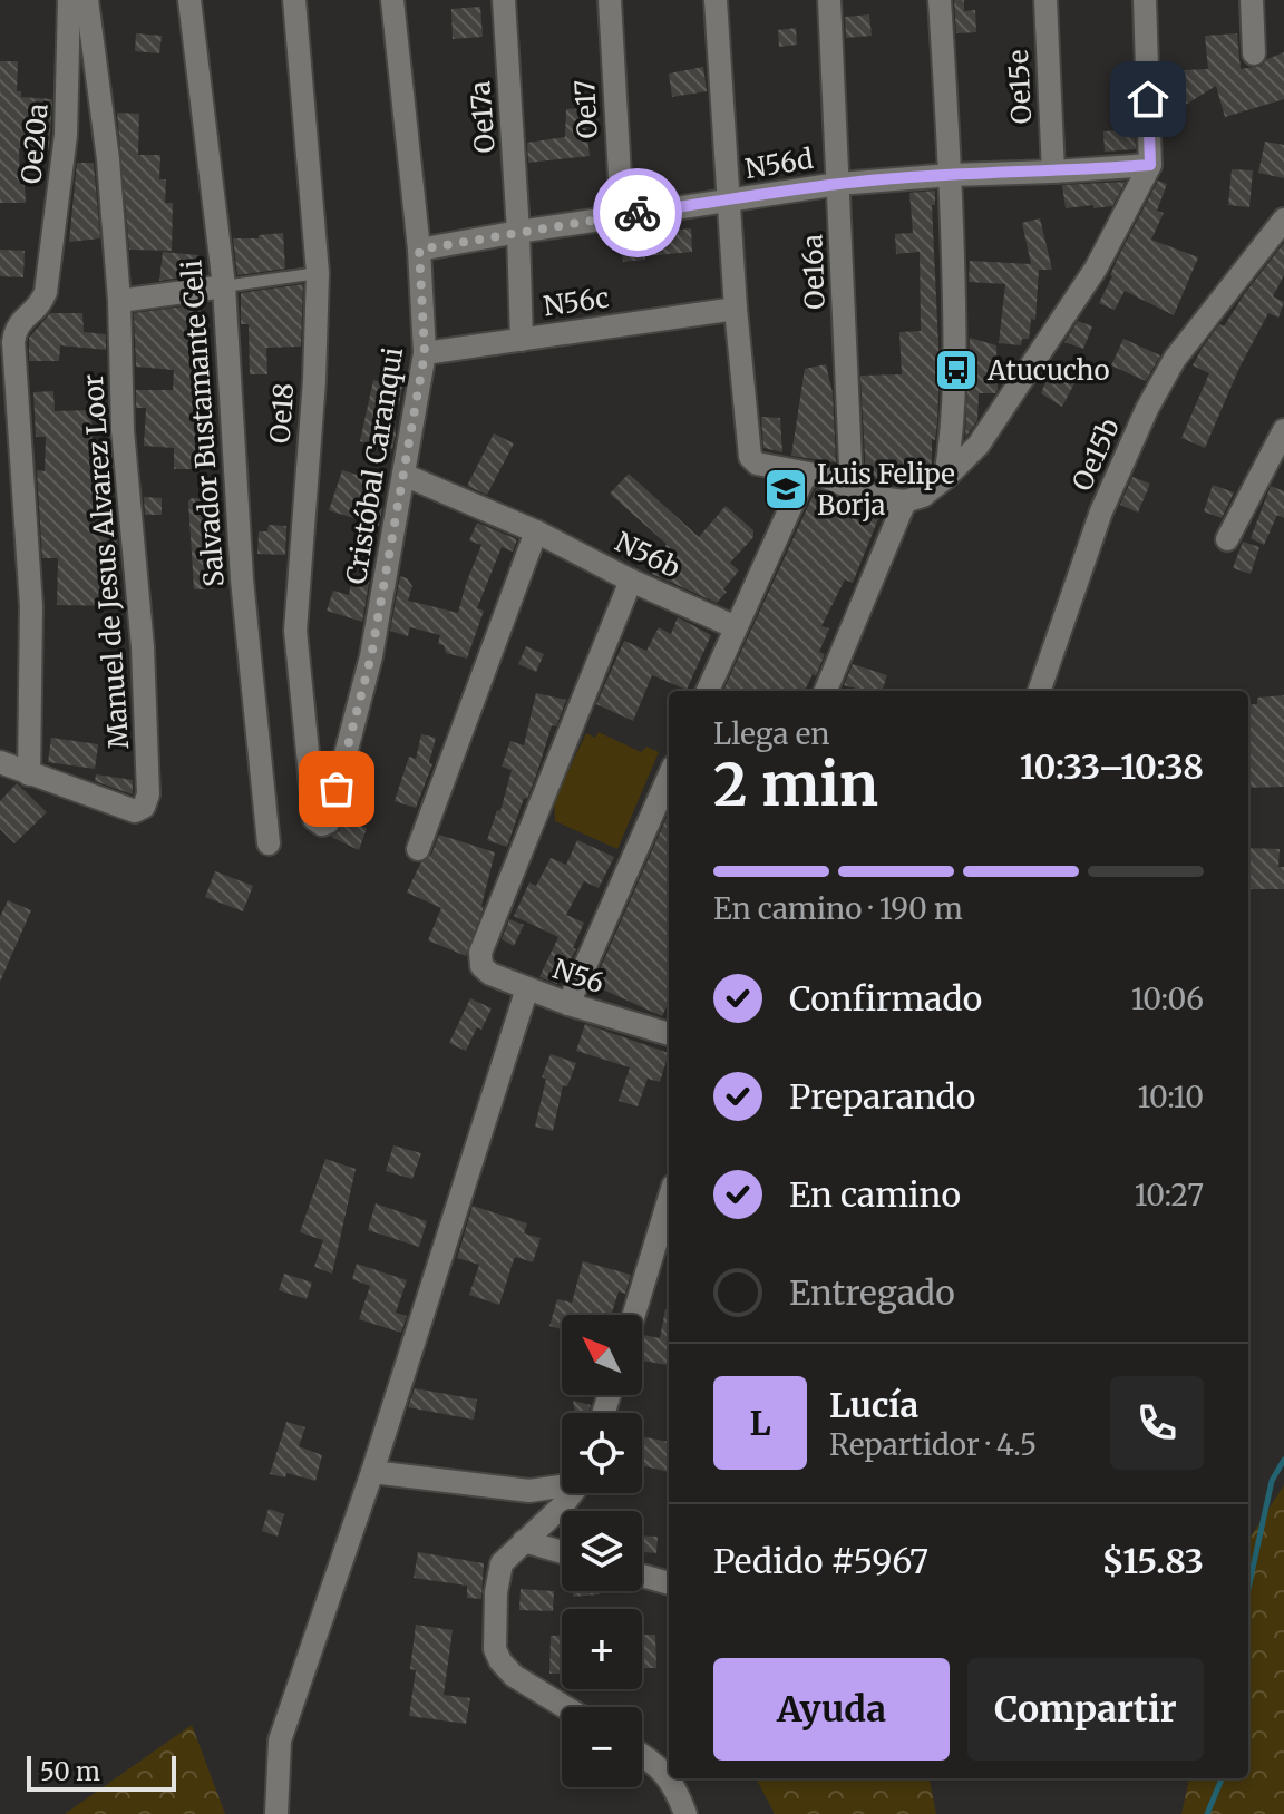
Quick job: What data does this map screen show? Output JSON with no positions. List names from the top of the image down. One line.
{"streets":{"street":["Oe15e","Oe17","Oe17a","Oe20a","N56d","Oe16a","N56c","Oe18","Salvador Bustamante Celi","Oe15b","Cristóbal Caranqui","N56b","Manuel de Jesus Alvarez Loor","N56"]},"crossings":[["Oe15e","N56d"],["Oe17","N56d"],["Oe17a","N56d"],["Oe17a","N56c"],["Oe20a","Manuel de Jesus Alvarez Loor"],["N56d","Oe16a"],["N56d","Cristóbal Caranqui"],["N56c","Cristóbal Caranqui"],["Oe18","Cristóbal Caranqui"],["N56b","N56"]],"places":{"bus stop":["Atucucho"],"school or university":["Luis Felipe Borja"]},"scale_bar":"50 m","north":"top left","page":{"heading":["2 min","Llega en","10:33–10:38"],"panel":["Lucía","Repartidor · 4.5","Pedido #5967","$15.83"],"bar":"En camino · 190 m","list":[["Confirmado","10:06"],["Preparando","10:10"],["En camino","10:27"],"Entregado"],"map_buttons":["+","−"],"round":"L","buttons":["Ayuda","Compartir"],"scale":"50 m"}}
